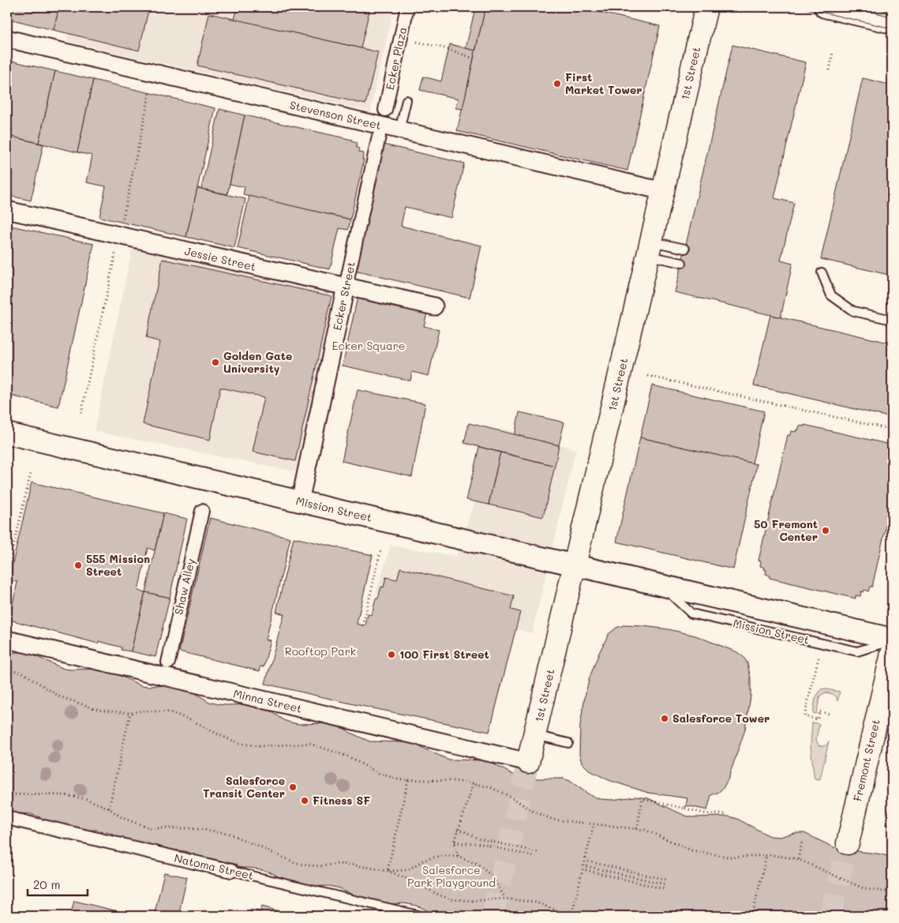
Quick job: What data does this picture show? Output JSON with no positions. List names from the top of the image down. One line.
{"streets":{"main road":["1st Street","Fremont Street"],"street":["Ecker Plaza","Stevenson Street","Jessie Street","Ecker Street","Mission Street","Shaw Alley","Minna Street","Natoma Street"]},"crossings":[["1st Street","Stevenson Street"],["1st Street","Mission Street"],["1st Street","Minna Street"],["Jessie Street","Ecker Street"],["Ecker Street","Mission Street"]],"parks":["Ecker Square","Rooftop Park","Salesforce Park Playground"],"places":["First Market Tower","Golden Gate University","50 Fremont Center","555 Mission Street","100 First Street","Salesforce Tower","Salesforce Transit Center","Fitness SF"],"scale_bar":"20 m"}
